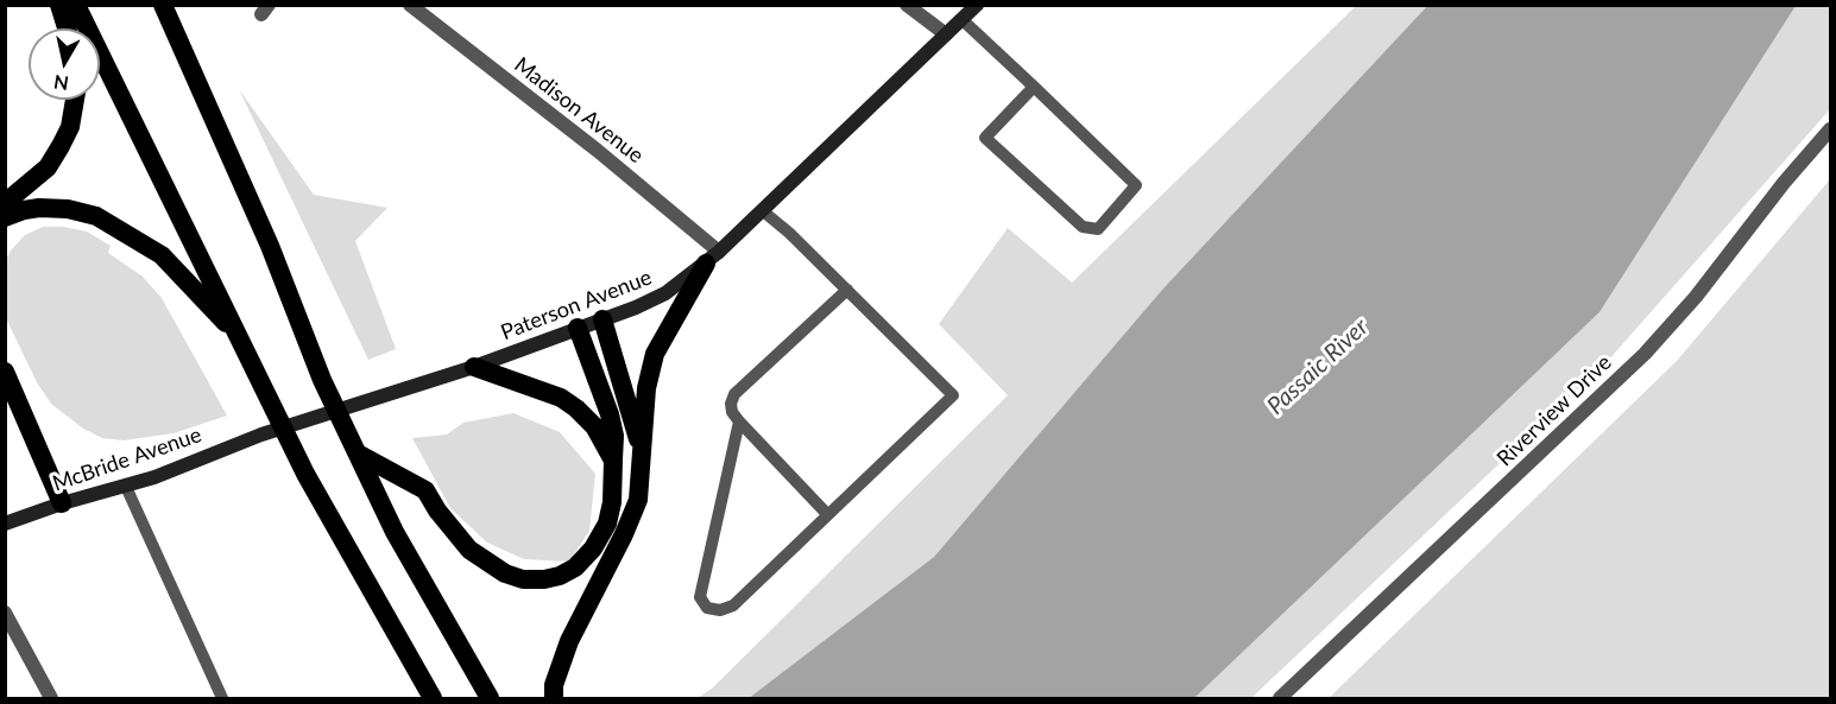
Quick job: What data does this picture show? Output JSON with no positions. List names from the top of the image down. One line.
{"streets":{"main road":["Paterson Avenue","McBride Avenue"],"street":["Madison Avenue","Riverview Drive"]},"crossings":[["Madison Avenue","Paterson Avenue"],["Paterson Avenue","McBride Avenue"]],"water":["Passaic River"],"north":"bottom"}
